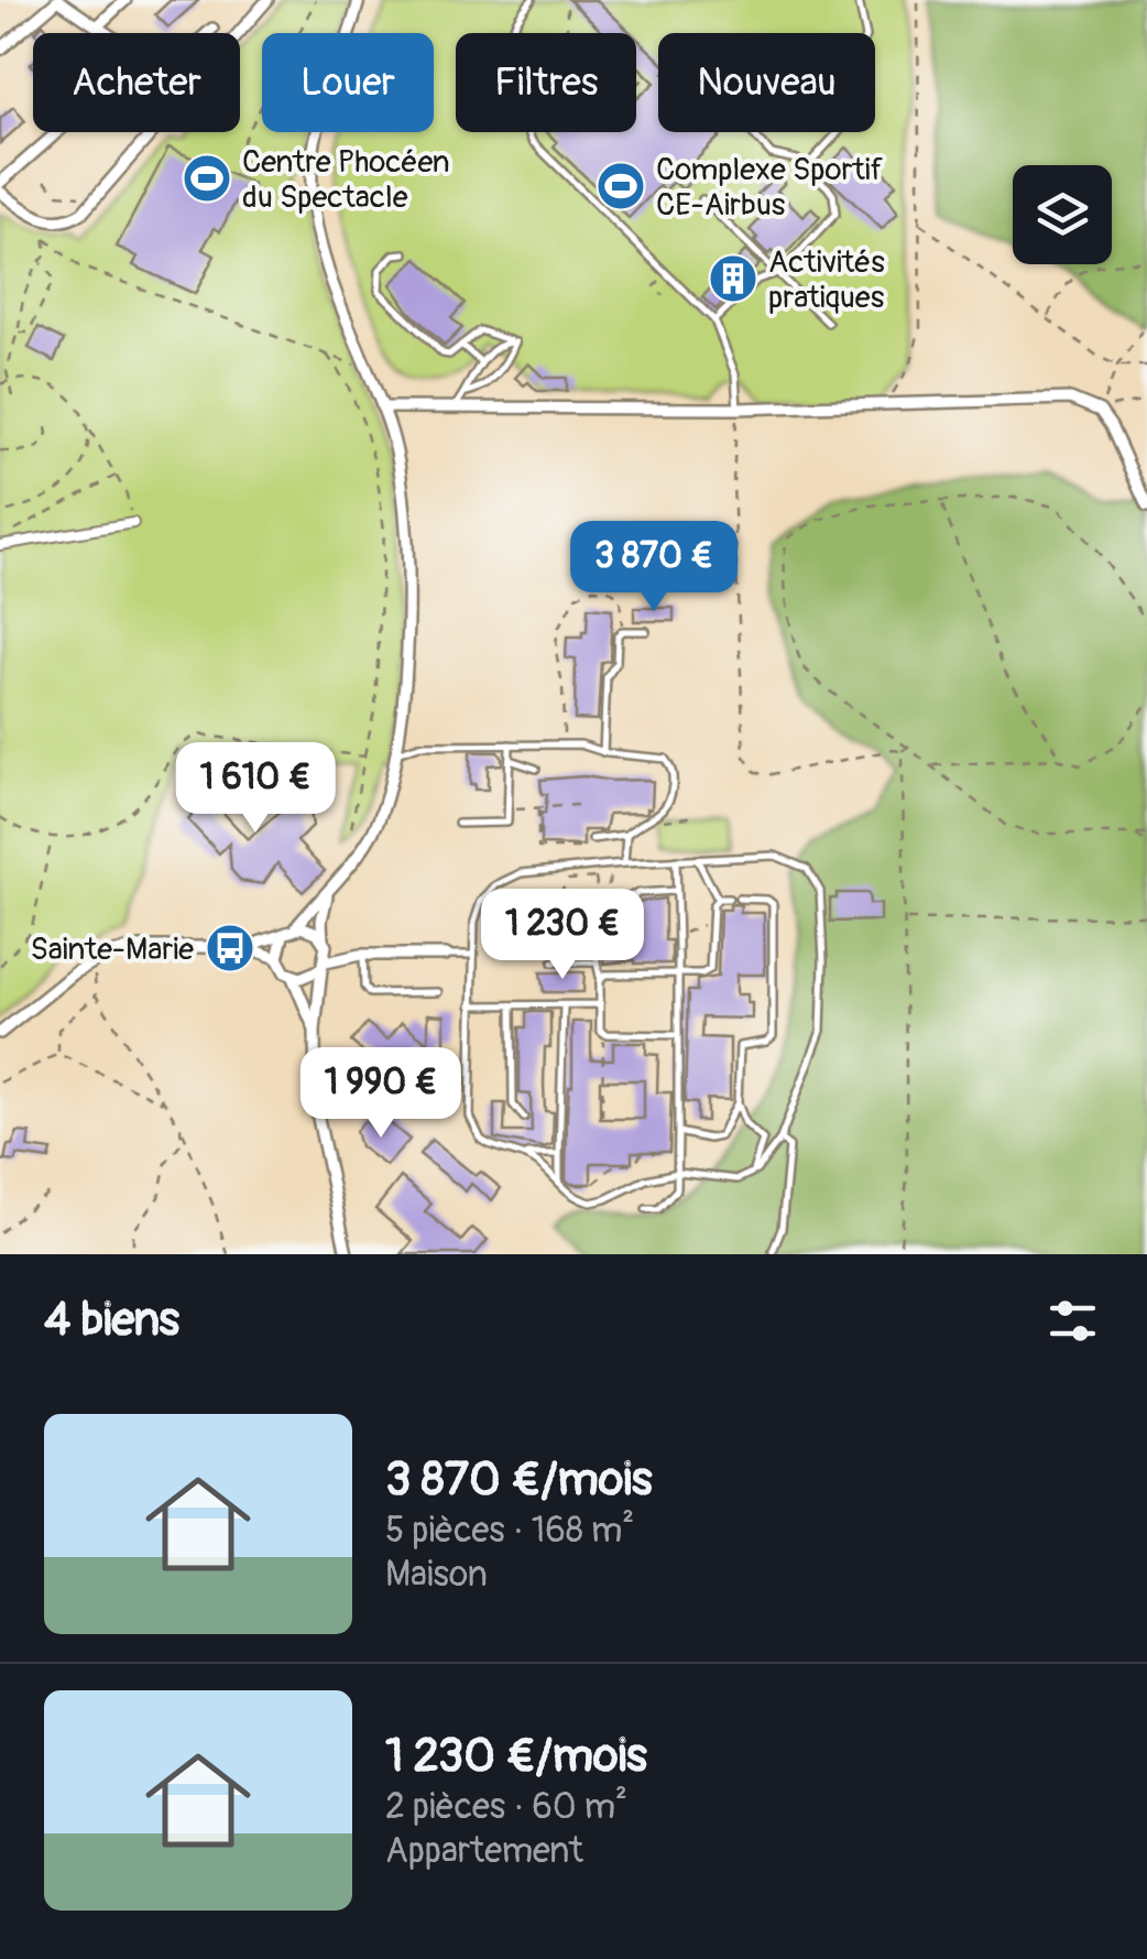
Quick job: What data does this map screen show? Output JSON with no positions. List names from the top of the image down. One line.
{"places":{"sports":["Centre Phocéen du Spectacle","Complexe Sportif CE-Airbus"],"building":["Activités pratiques"],"bus stop":["Sainte-Marie"]},"page":{"chip":["Acheter","Louer","Filtres","Nouveau"],"price":["3 870 €","1 610 €","1 230 €","1 990 €"],"heading":"4 biens","list":[{"name":"3 870 €/mois","note":"5 pièces · 168 m² · Maison"},{"name":"1 230 €/mois","note":"2 pièces · 60 m² · Appartement"}]}}
